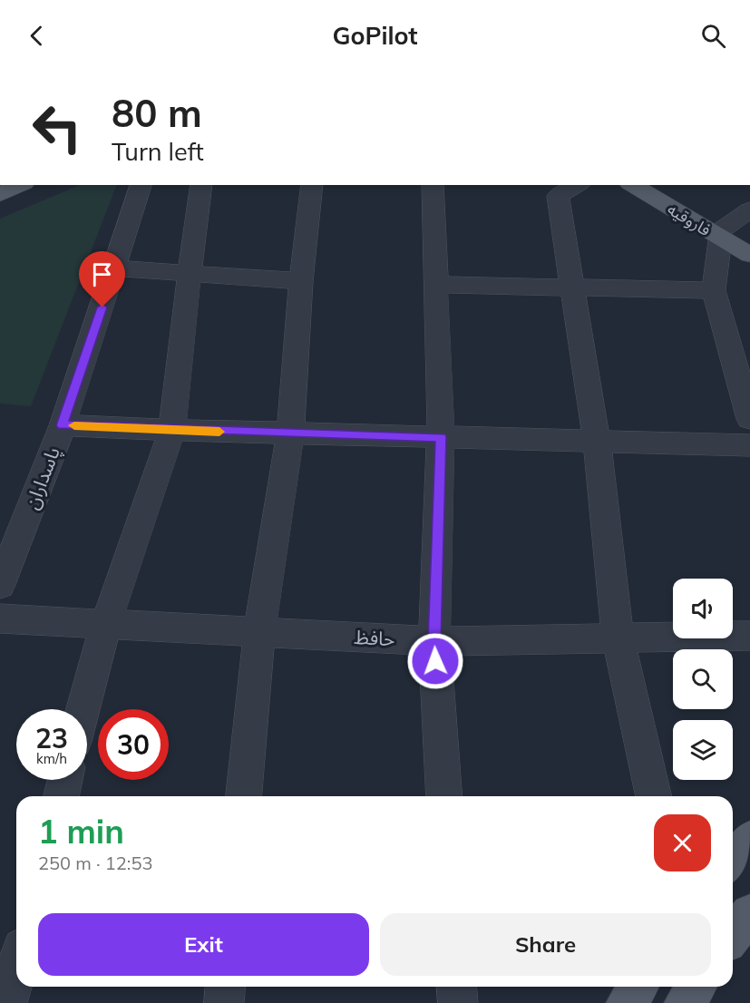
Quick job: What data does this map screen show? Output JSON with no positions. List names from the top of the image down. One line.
{"streets":{"main road":["فاروقیه"],"street":["پاسداران","حافظ"]},"page":{"header":"GoPilot","turn":["80 m","Turn left"],"speed":"23 km/h","limit":"30","heading":["1 min","250 m · 12:53"],"buttons":["Exit","Share"]}}
